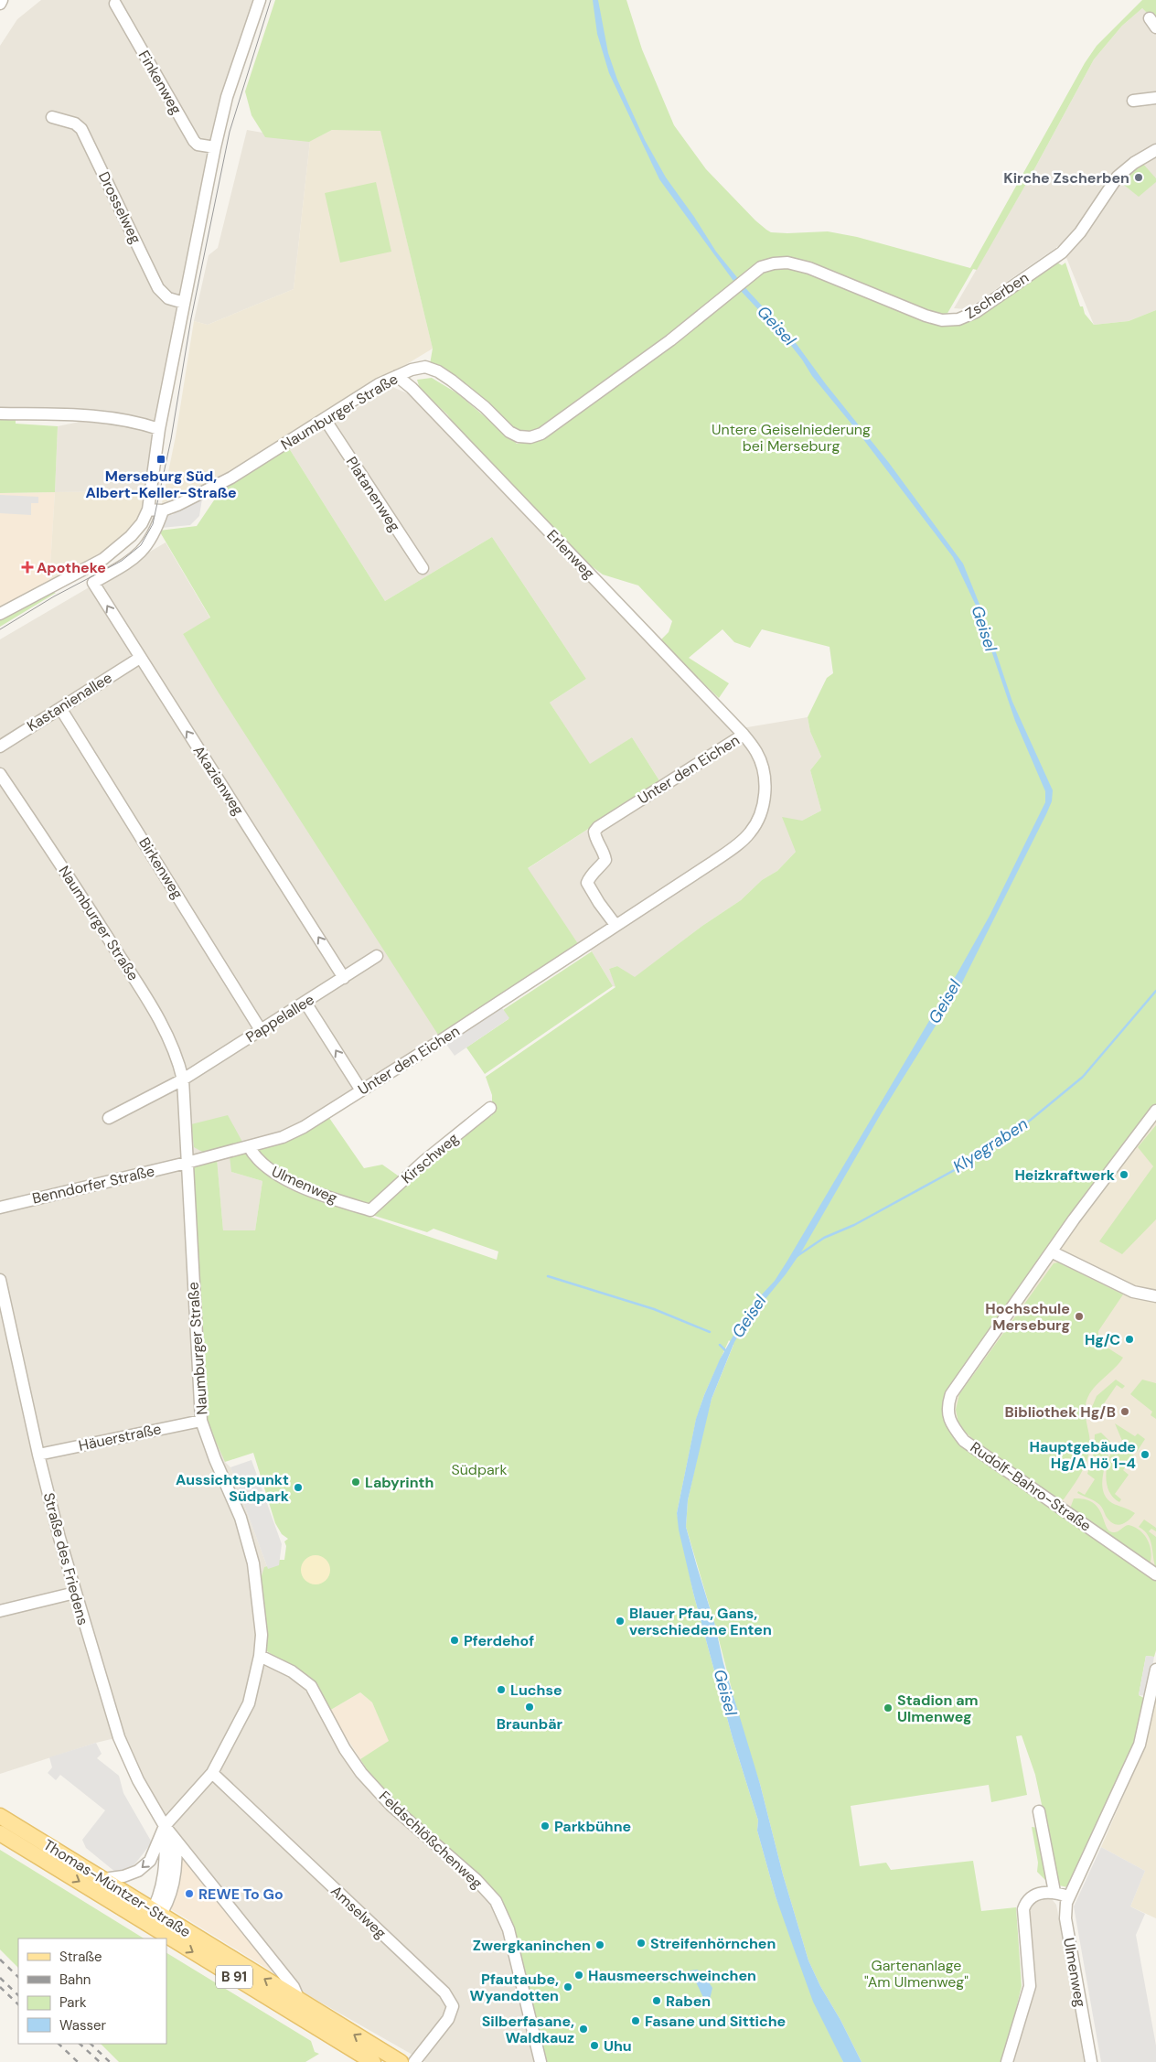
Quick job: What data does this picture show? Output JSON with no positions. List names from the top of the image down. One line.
{"streets":{"main road":["Thomas-Müntzer-Straße","B 91"],"street":["Finkenweg","Drosselweg","Zscherben","Naumburger Straße","Platanenweg","Erlenweg","Kastanienallee","Unter den Eichen","Akazienweg","Birkenweg","Pappelallee","Kirschweg","Benndorfer Straße","Ulmenweg","Häuerstraße","Rudolf-Bahro-Straße","Straße des Friedens","Feldschlößchenweg","Amselweg"]},"crossings":[["Zscherben","Naumburger Straße"],["Naumburger Straße","Platanenweg"],["Naumburger Straße","Erlenweg"],["Naumburger Straße","Unter den Eichen"],["Naumburger Straße","Akazienweg"],["Naumburger Straße","Pappelallee"],["Naumburger Straße","Benndorfer Straße"],["Naumburger Straße","Häuerstraße"],["Naumburger Straße","Straße des Friedens"],["Naumburger Straße","Feldschlößchenweg"],["Naumburger Straße","Amselweg"],["Erlenweg","Unter den Eichen"],["Kastanienallee","Akazienweg"],["Kastanienallee","Birkenweg"],["Unter den Eichen","Benndorfer Straße"],["Unter den Eichen","Ulmenweg"],["Akazienweg","Pappelallee"],["Birkenweg","Pappelallee"],["Kirschweg","Ulmenweg"],["Häuerstraße","Straße des Friedens"],["Straße des Friedens","Thomas-Müntzer-Straße"],["Straße des Friedens","B 91"],["Thomas-Müntzer-Straße","B 91"],["Amselweg","B 91"]],"one_way":["Akazienweg"],"water":["Geisel","Klyegraben"],"parks":["Untere Geiselniederung bei Merseburg","Südpark","Gartenanlage \"Am Ulmenweg\""],"places":{"other":["Kirche Zscherben","Heizkraftwerk","Hochschule Merseburg","Hg/C","Bibliothek Hg/B","Hauptgebäude Hg/A Hö 1-4","Labyrinth","Aussichtspunkt Südpark","Blauer Pfau, Gans, verschiedene Enten","Pferdehof","Luchse","Braunbär","Stadion am Ulmenweg","Parkbühne","REWE To Go","Streifenhörnchen","Zwergkaninchen","Hausmeerschweinchen","Pfautaube, Wyandotten","Raben","Fasane und Sittiche","Silberfasane, Waldkauz","Uhu"],"transit":["Merseburg Süd, Albert-Keller-Straße"],"health":["Apotheke"]},"legend":["Straße","Bahn","Park","Wasser"]}
